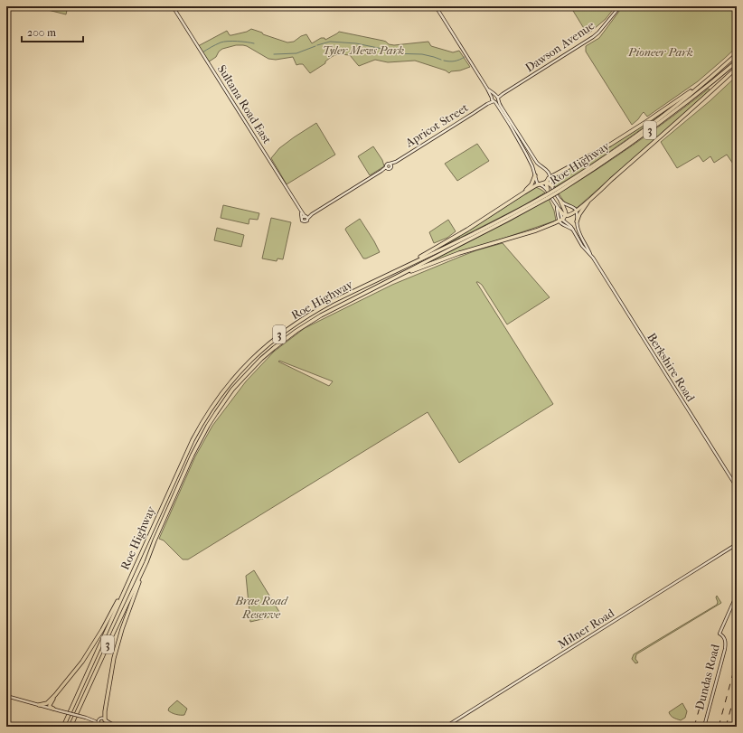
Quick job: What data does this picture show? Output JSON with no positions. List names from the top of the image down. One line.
{"streets":{"highway":["3","Roe Highway"],"main road":["Dawson Avenue","Sultana Road East","Apricot Street","Berkshire Road","Milner Road","Dundas Road"]},"crossings":[["Dawson Avenue","Apricot Street"],["Sultana Road East","Apricot Street"]],"parks":["Tyler Mews Park","Pioneer Park","Brae Road Reserve"],"scale_bar":"200 m"}
